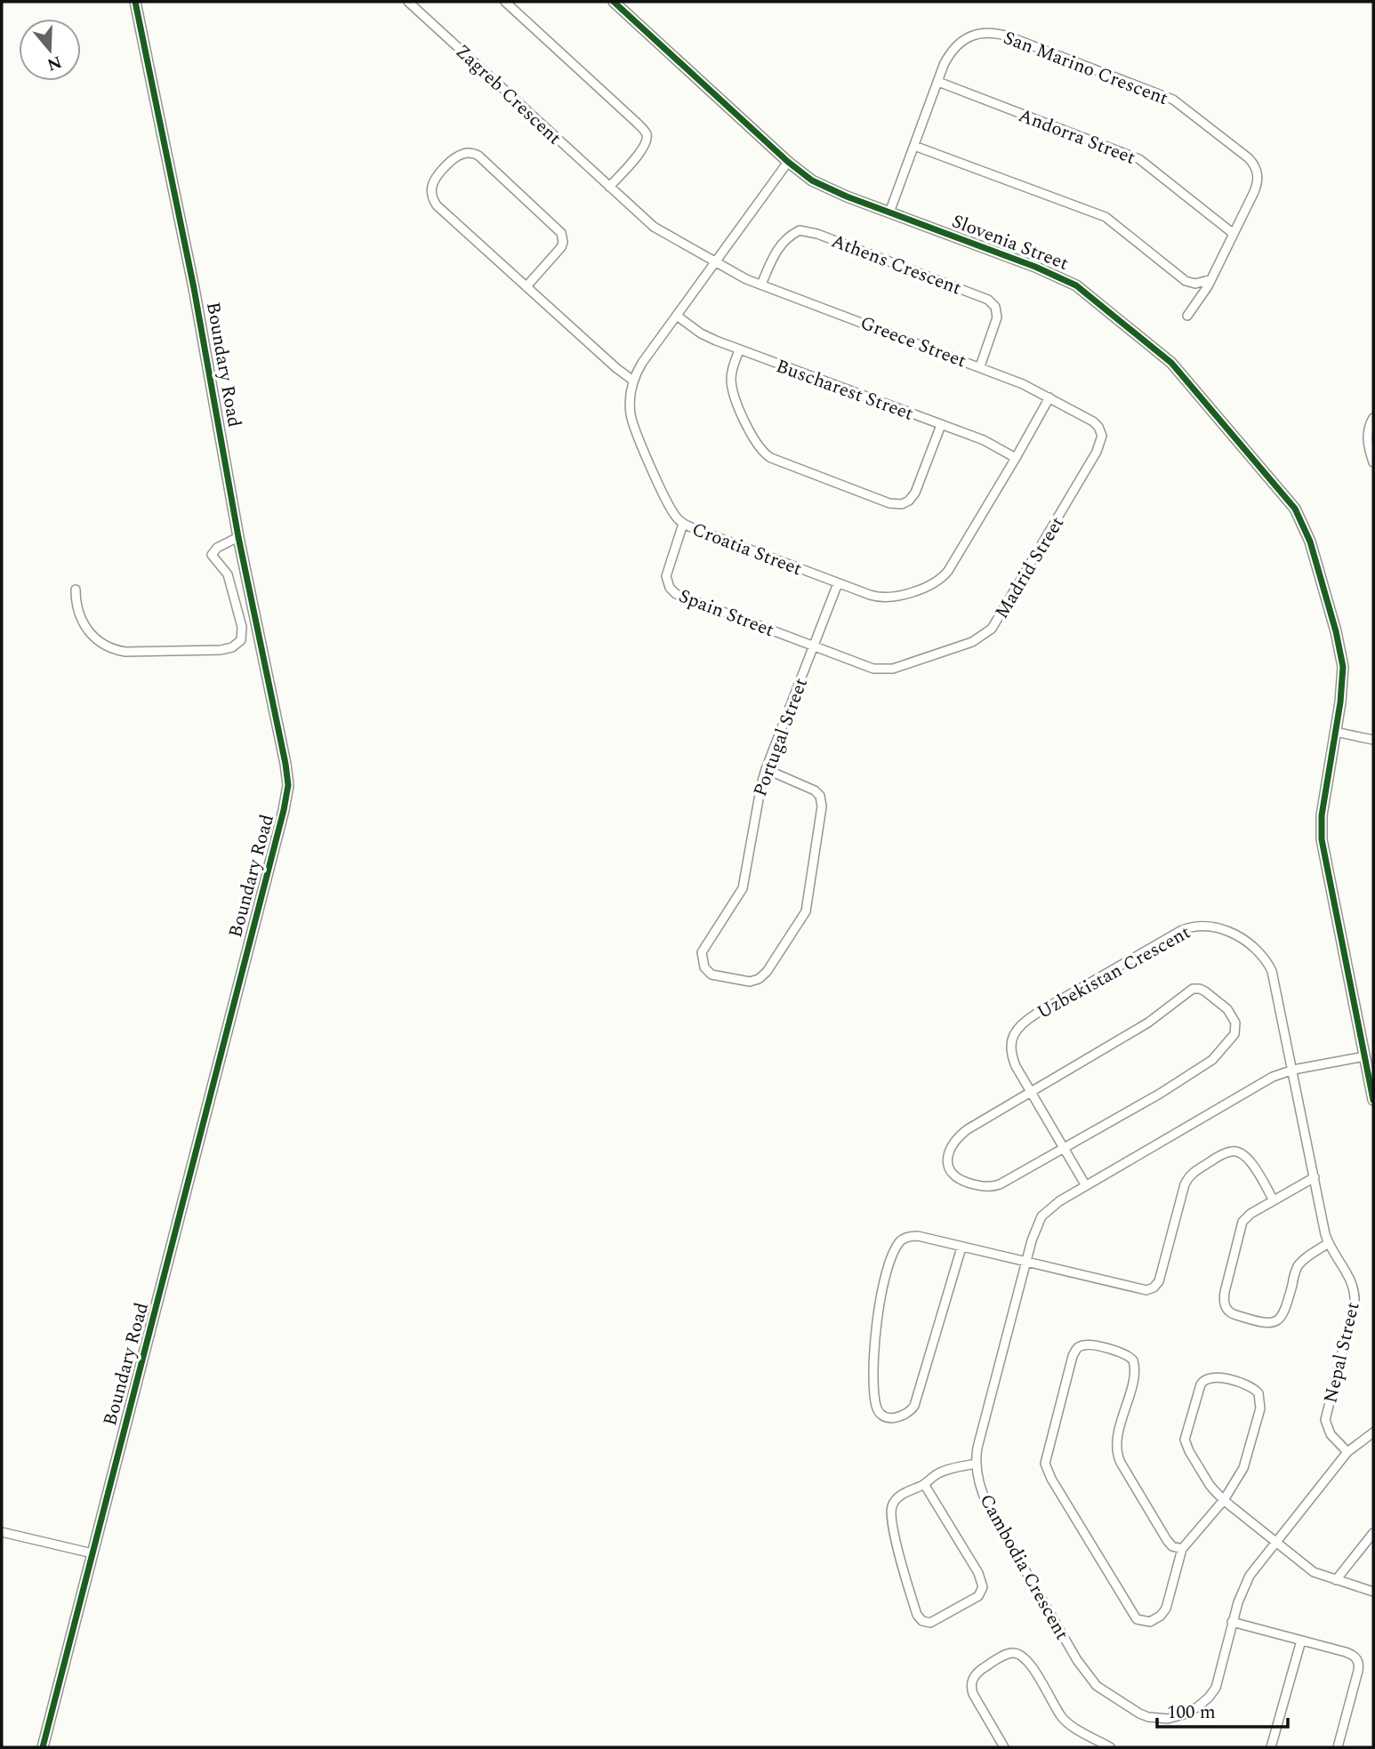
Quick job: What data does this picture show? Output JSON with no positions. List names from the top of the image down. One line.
{"streets":{"street":["San Marino Crescent","Zagreb Crescent","Andorra Street","Slovenia Street","Athens Crescent","Greece Street","Boundary Road","Buscharest Street","Croatia Street","Madrid Street","Spain Street","Portugal Street","Uzbekistan Crescent","Nepal Street","Cambodia Crescent"]},"crossings":[["San Marino Crescent","Andorra Street"],["San Marino Crescent","Slovenia Street"],["Zagreb Crescent","Greece Street"],["Zagreb Crescent","Croatia Street"],["Slovenia Street","Croatia Street"],["Slovenia Street","Cambodia Crescent"],["Athens Crescent","Greece Street"],["Greece Street","Croatia Street"],["Greece Street","Madrid Street"],["Buscharest Street","Croatia Street"],["Croatia Street","Spain Street"],["Croatia Street","Portugal Street"],["Madrid Street","Spain Street"],["Madrid Street","Portugal Street"],["Spain Street","Portugal Street"],["Uzbekistan Crescent","Nepal Street"],["Uzbekistan Crescent","Cambodia Crescent"],["Nepal Street","Cambodia Crescent"]],"scale_bar":"100 m","north":"bottom"}
